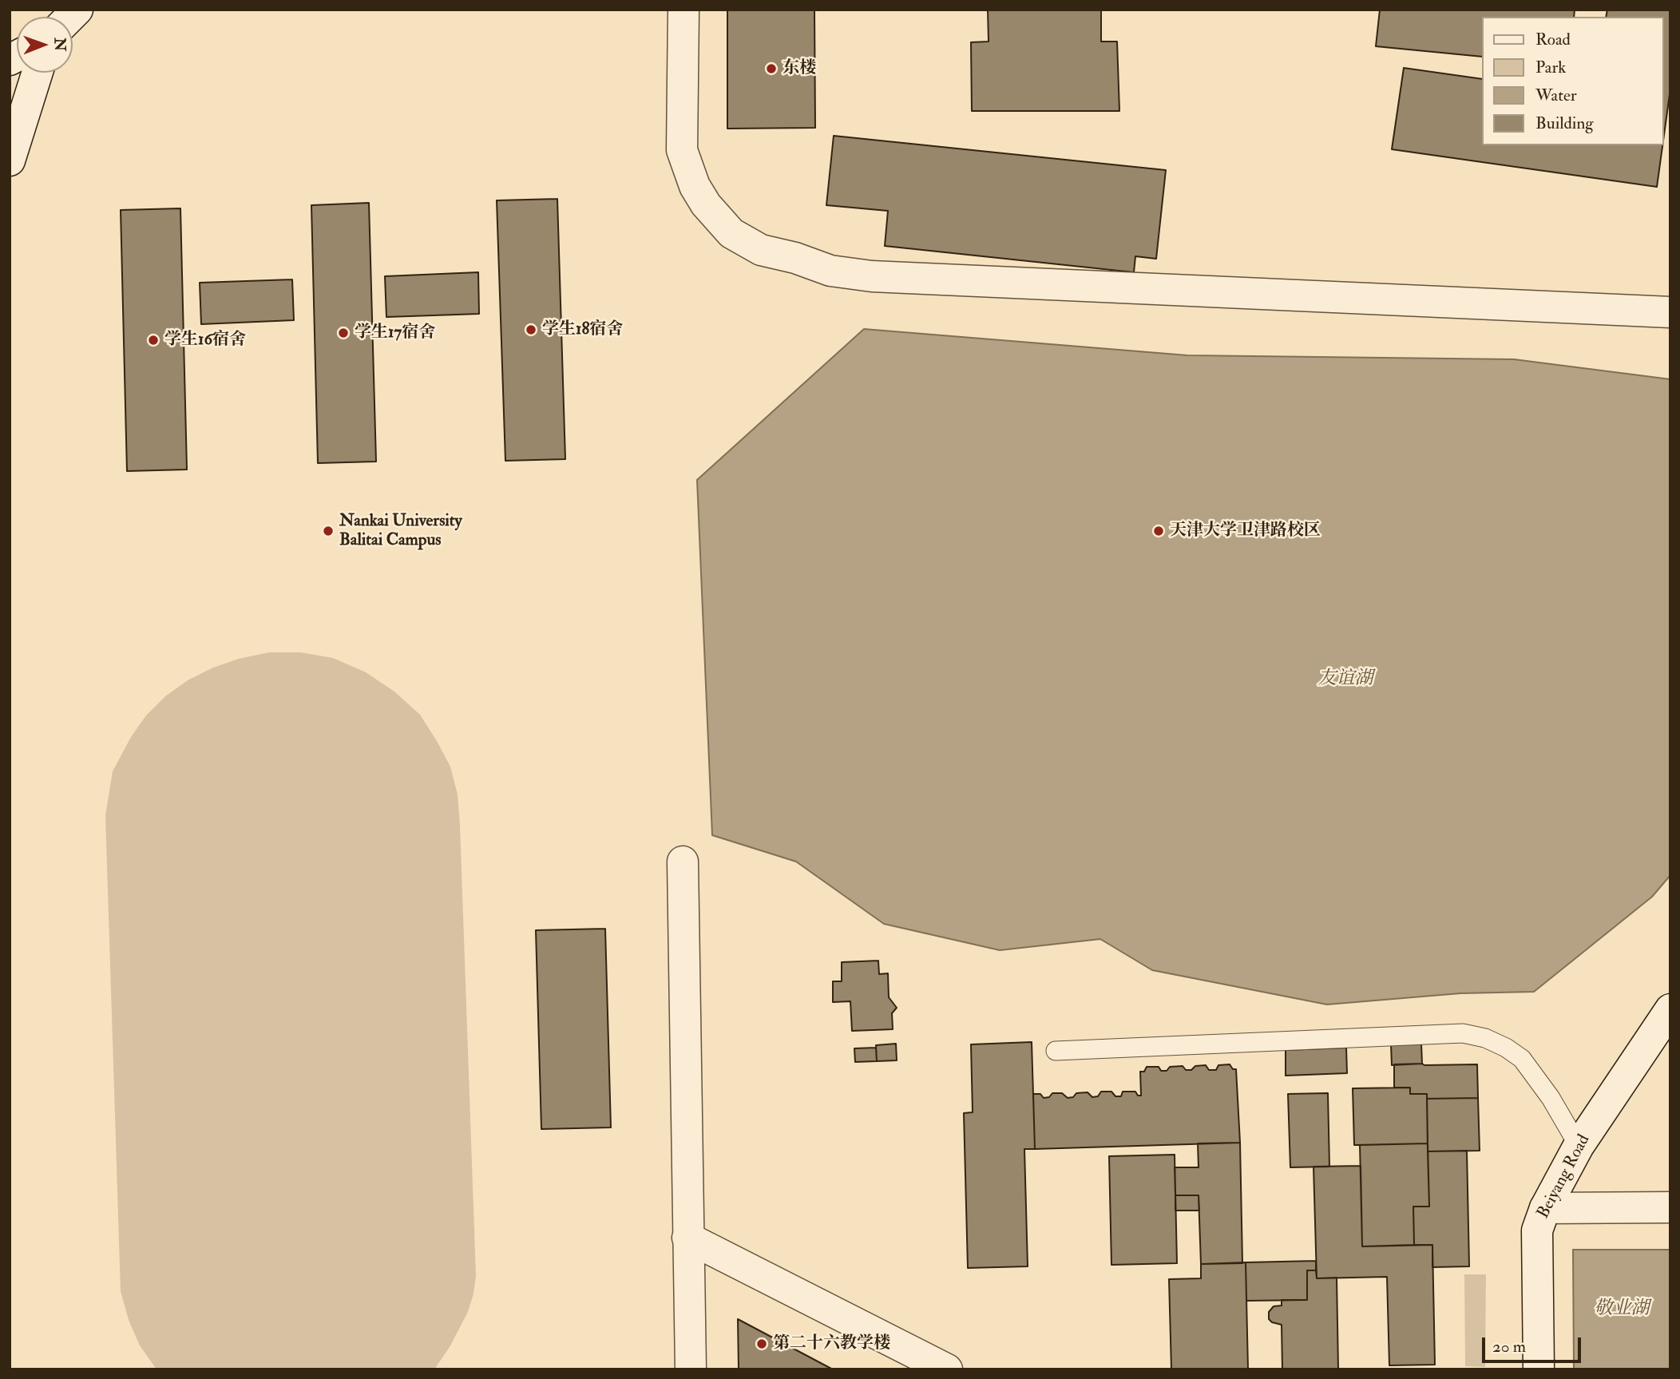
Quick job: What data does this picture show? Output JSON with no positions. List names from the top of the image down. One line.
{"streets":{"street":["Beiyang Road"]},"water":["友谊湖","敬业湖"],"places":["东楼","学生18宿舍","学生17宿舍","学生16宿舍","Nankai University Balitai Campus","天津大学卫津路校区","第二十六教学楼"],"legend":["Road","Park","Water","Building"],"scale_bar":"20 m","north":"right"}
